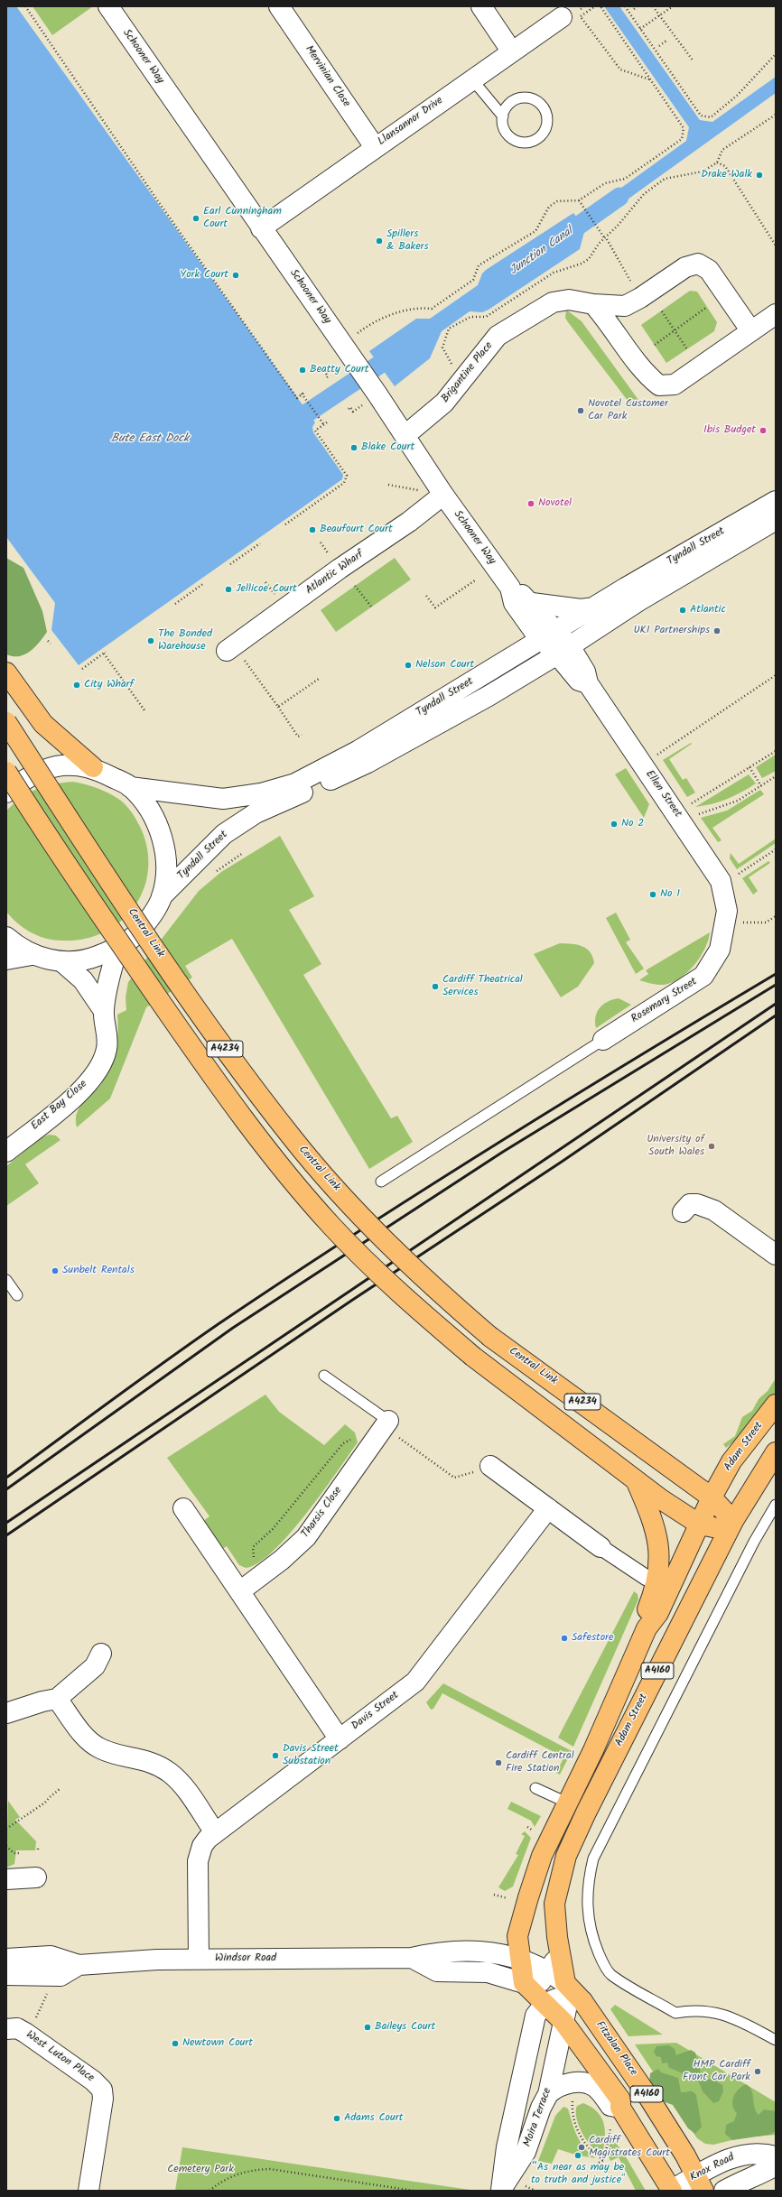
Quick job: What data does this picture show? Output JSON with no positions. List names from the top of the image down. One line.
{"streets":{"main road":["Central Link","A4234","Adam Street","A4160","Fitzalan Place"],"street":["Schooner Way","Mervinian Close","Llansannor Drive","Brigantine Place","Tyndall Street","Atlantic Wharf","Ellen Street","Rosemary Street","East Bay Close","Tharsis Close","Davis Street","Windsor Road","West Luton Place","Moira Terrace","Knox Road"]},"crossings":[["Schooner Way","Llansannor Drive"],["Schooner Way","Brigantine Place"],["Schooner Way","Tyndall Street"],["Schooner Way","Atlantic Wharf"],["Schooner Way","Ellen Street"],["Mervinian Close","Llansannor Drive"],["Tyndall Street","Ellen Street"],["Ellen Street","Rosemary Street"],["Central Link","A4234"],["Central Link","Adam Street"],["A4234","Adam Street"],["Adam Street","A4160"],["Adam Street","Windsor Road"],["Adam Street","Fitzalan Place"],["Adam Street","Moira Terrace"],["A4160","Windsor Road"],["A4160","Moira Terrace"],["A4160","Knox Road"],["Davis Street","Windsor Road"],["Windsor Road","Fitzalan Place"],["Windsor Road","Moira Terrace"],["Fitzalan Place","Moira Terrace"],["Fitzalan Place","Knox Road"]],"water":["Junction Canal","Bute East Dock"],"parks":["Cemetery Park"],"places":["Drake Walk","Earl Cunningham Court","Spillers & Bakers","York Court","Beatty Court","Novotel Customer Car Park","Ibis Budget","Blake Court","Novotel","Beaufourt Court","Jellicoe Court","Atlantic","UKI Partnerships","The Bonded Warehouse","Nelson Court","City Wharf","No 2","No 1","Cardiff Theatrical Services","University of South Wales","Sunbelt Rentals","Safestore","Davis Street Substation","Cardiff Central Fire Station","Baileys Court","Newtown Court","HMP Cardiff Front Car Park","Adams Court","Cardiff Magistrates Court","“As near as may be to truth and justice\""]}
